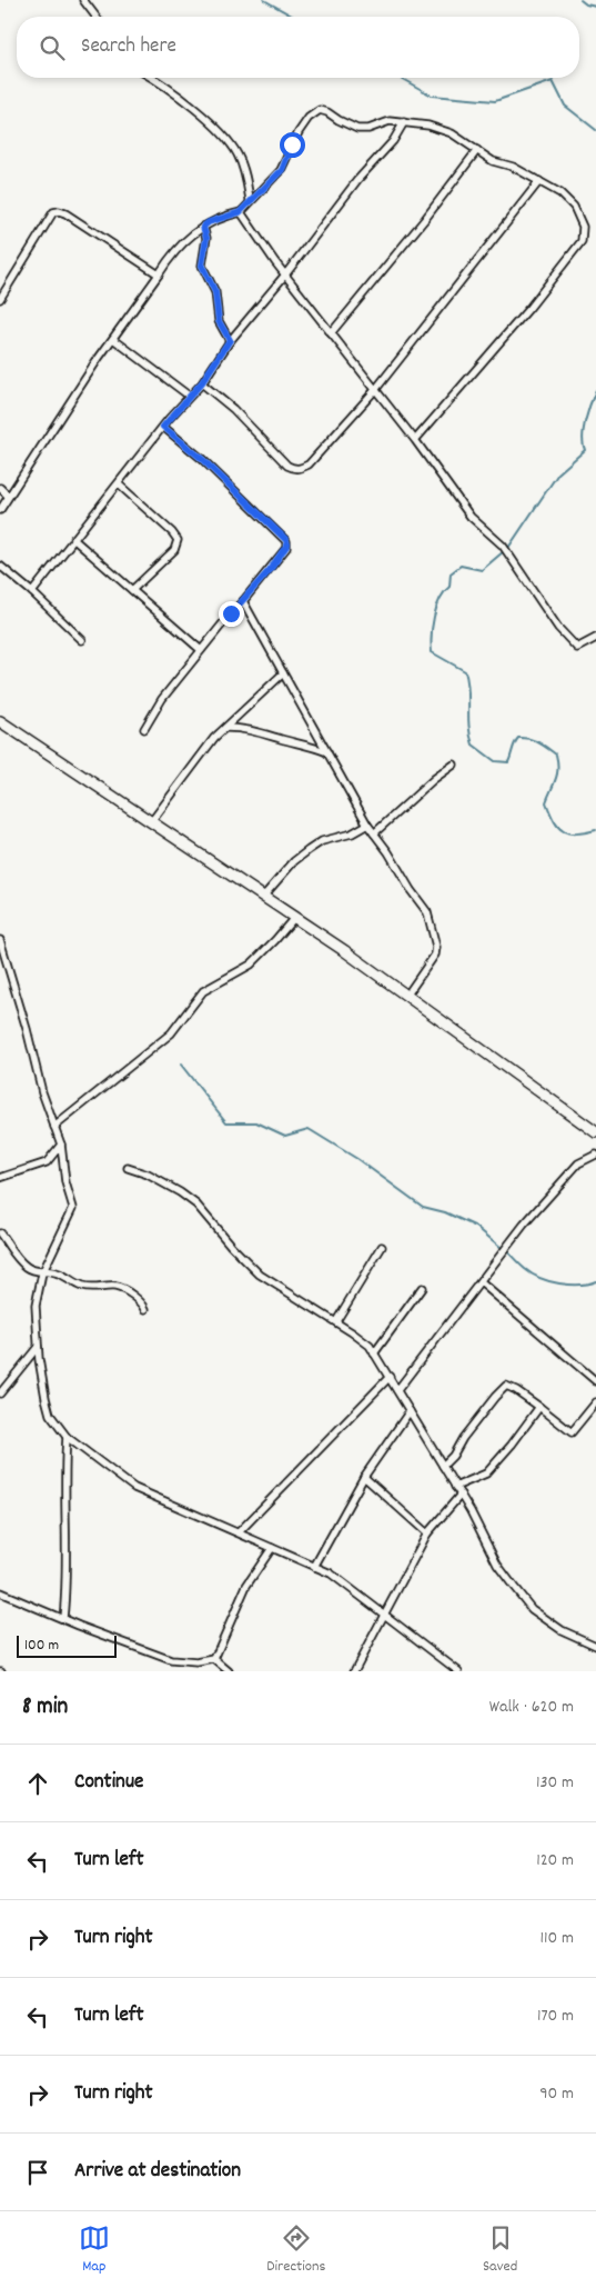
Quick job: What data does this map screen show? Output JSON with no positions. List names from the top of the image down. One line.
{"scale_bar":"100 m","page":{"search":"Search here","scale":"100 m","heading":["8 min","Walk · 620 m"],"list":[["Continue","130 m"],["Turn left","120 m"],["Turn right","110 m"],["Turn left","170 m"],["Turn right","90 m"],"Arrive at destination"],"nav":["Map","Directions","Saved"]}}
